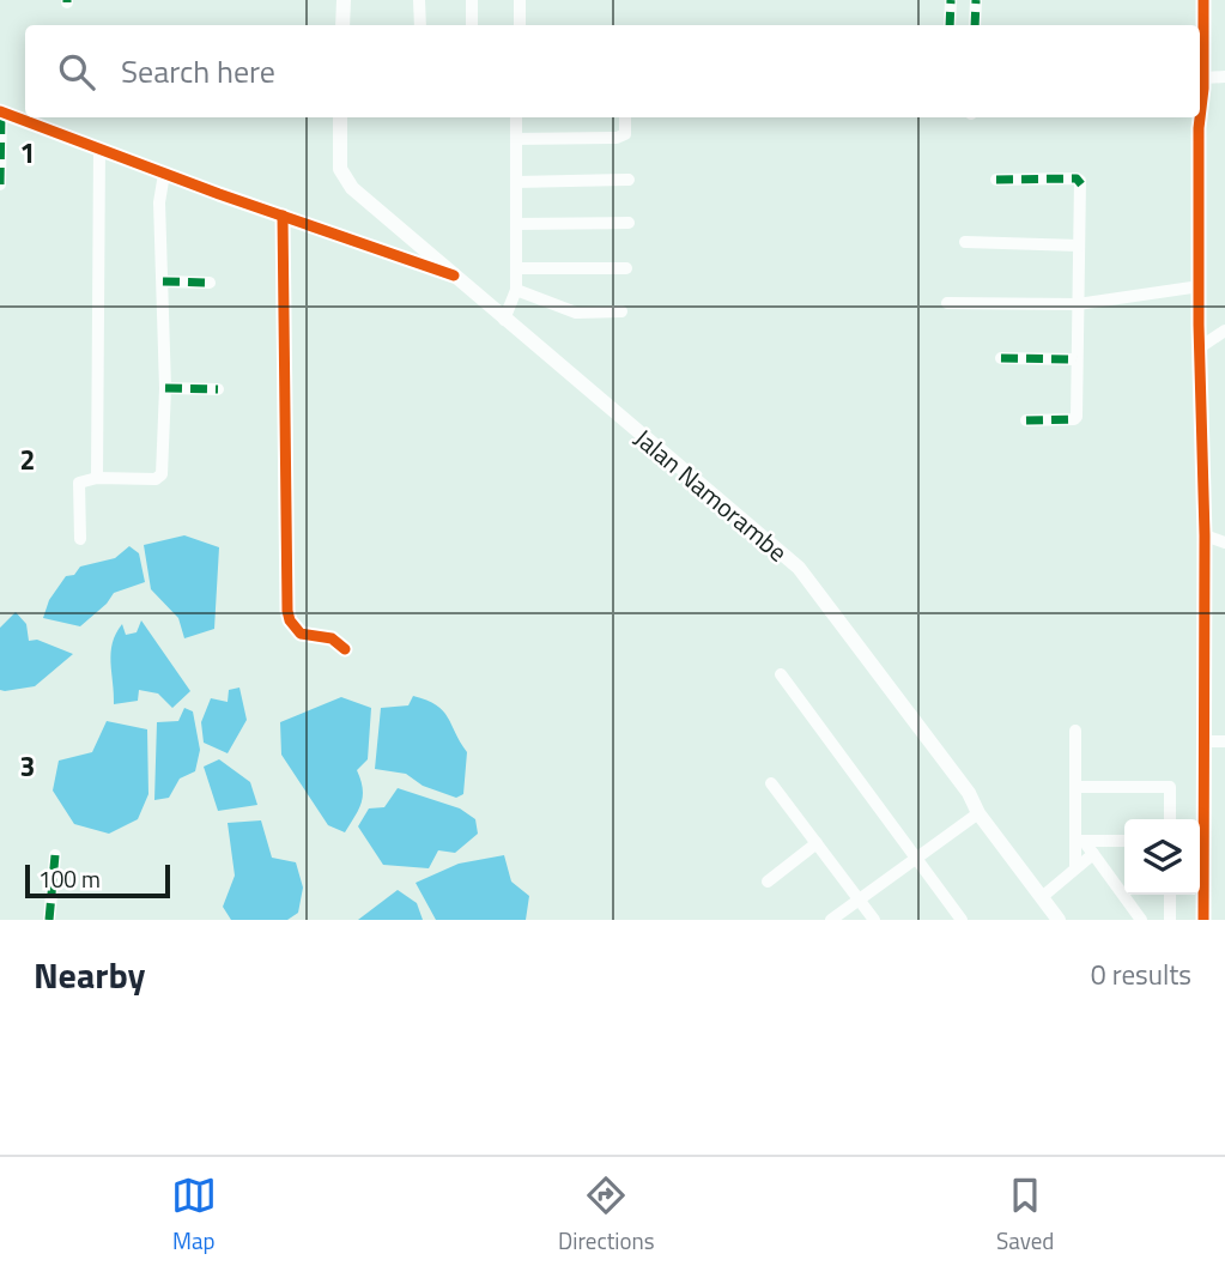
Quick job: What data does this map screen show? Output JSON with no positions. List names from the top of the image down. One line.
{"streets":{"main road":["Jalan Namorambe"]},"scale_bar":"100 m","page":{"search":"Search here","scale":"100 m","heading":["Nearby","0 results"],"nav":["Map","Directions","Saved"]},"grid":{"rows":["1","2","3"]}}
